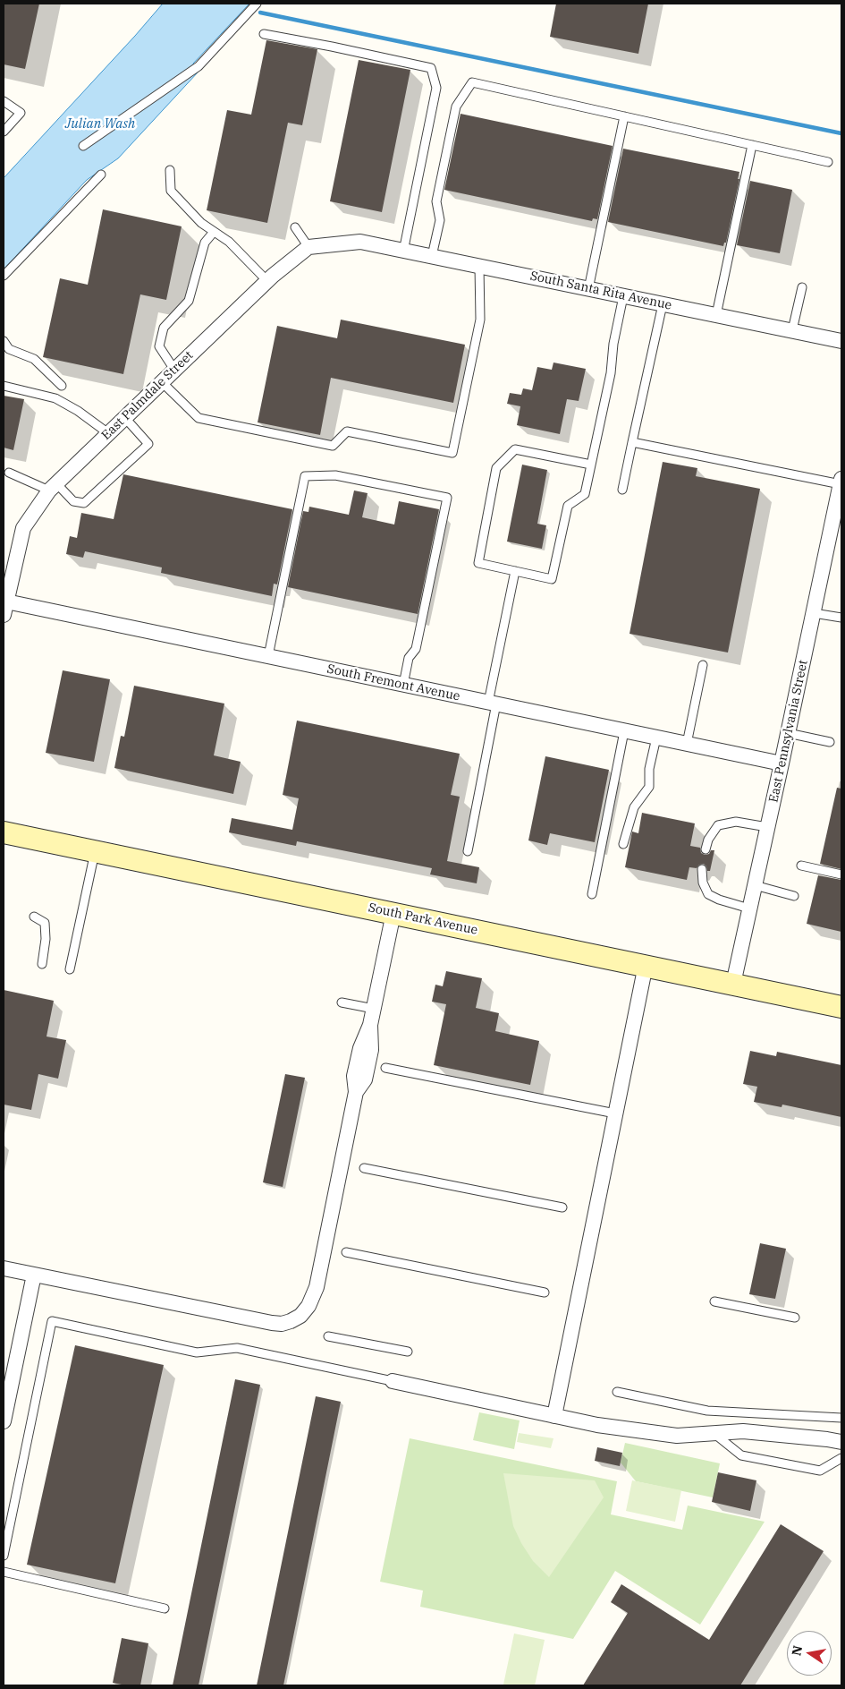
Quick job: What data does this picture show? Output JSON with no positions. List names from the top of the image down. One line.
{"streets":{"main road":["South Park Avenue"],"street":["South Santa Rita Avenue","East Palmdale Street","South Fremont Avenue","East Pennsylvania Street"]},"crossings":[["South Santa Rita Avenue","East Palmdale Street"],["East Palmdale Street","South Fremont Avenue"],["South Fremont Avenue","East Pennsylvania Street"],["East Pennsylvania Street","South Park Avenue"]],"water":["Julian Wash"],"north":"left"}
